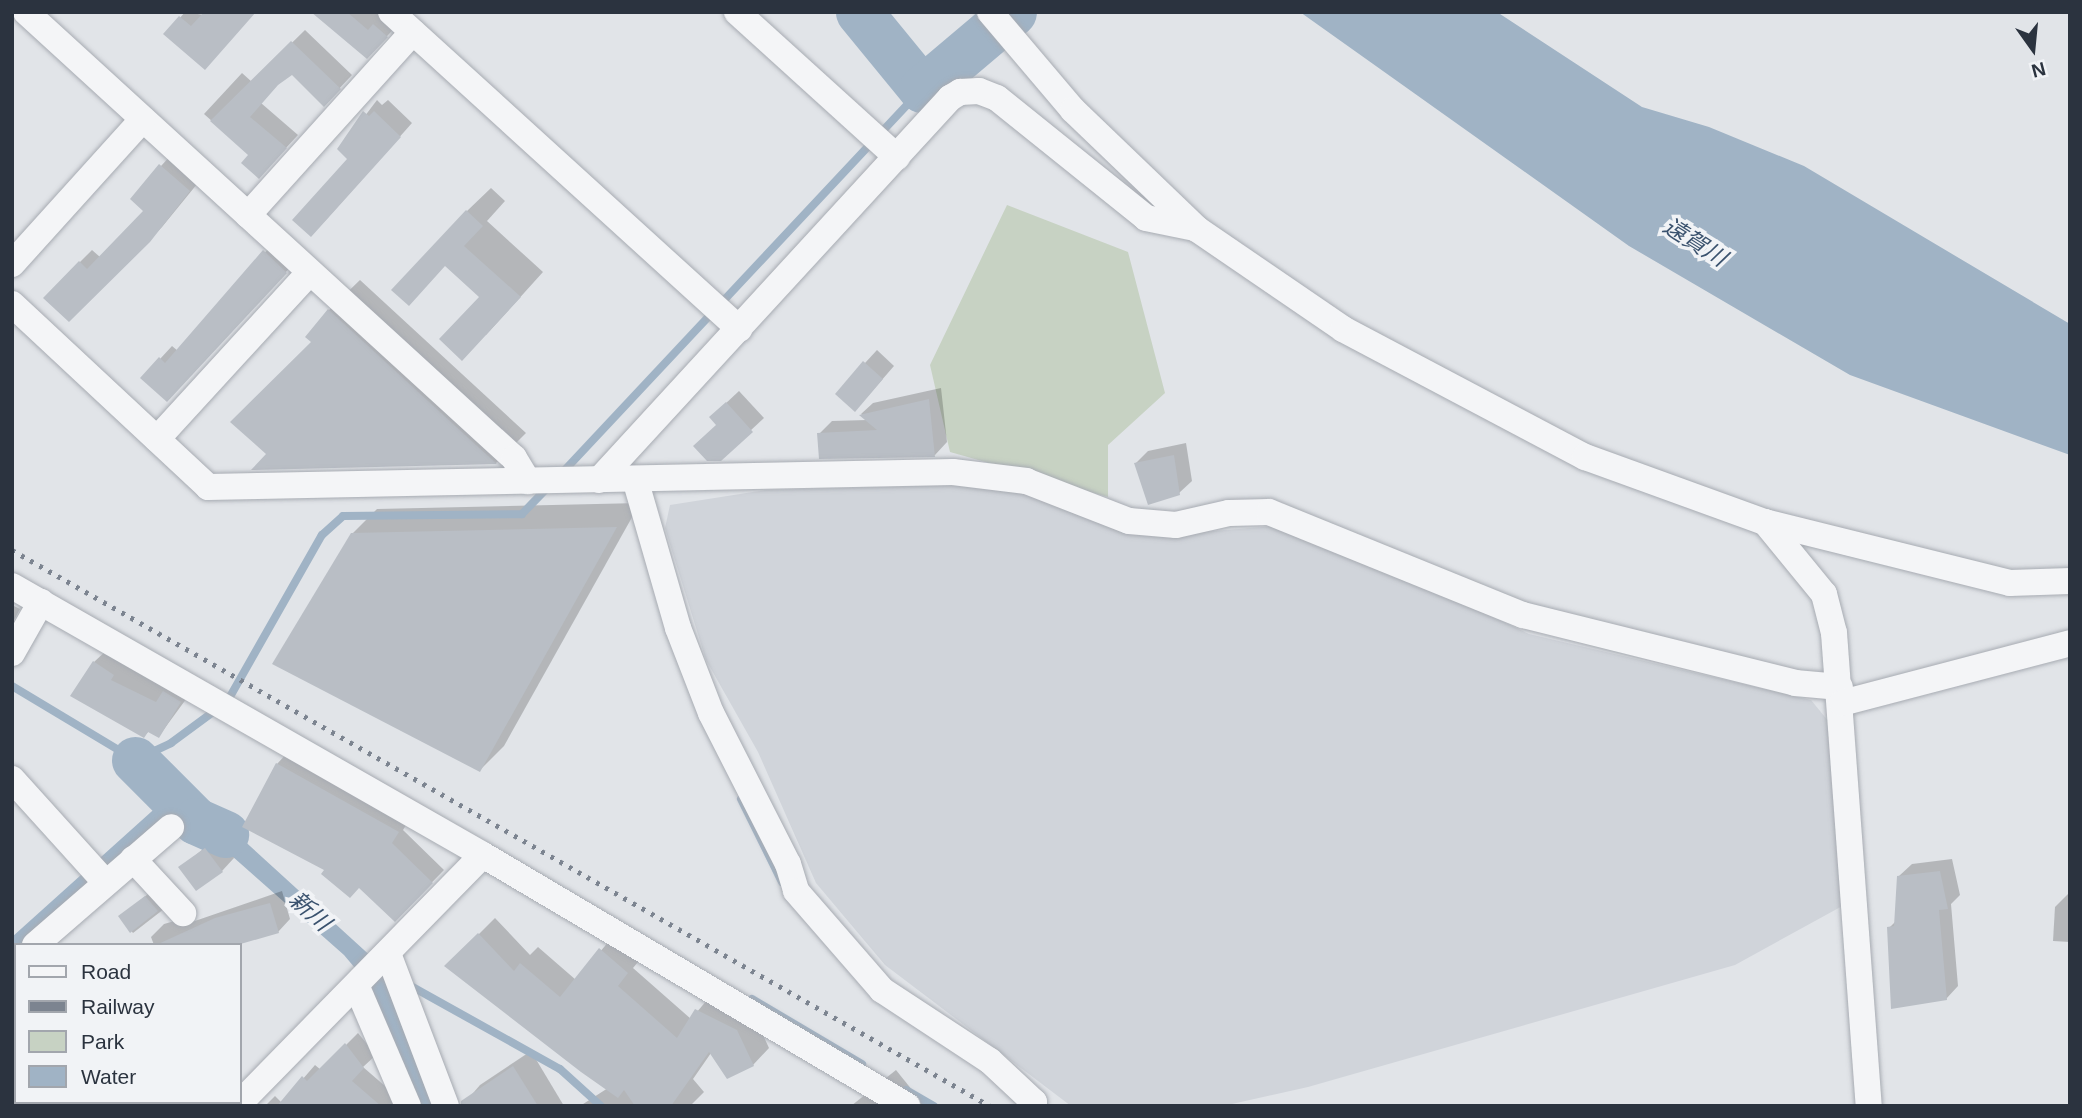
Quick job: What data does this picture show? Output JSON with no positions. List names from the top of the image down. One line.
{"water":["遠賀川","新川"],"legend":["Road","Railway","Park","Water"],"north":"bottom"}
